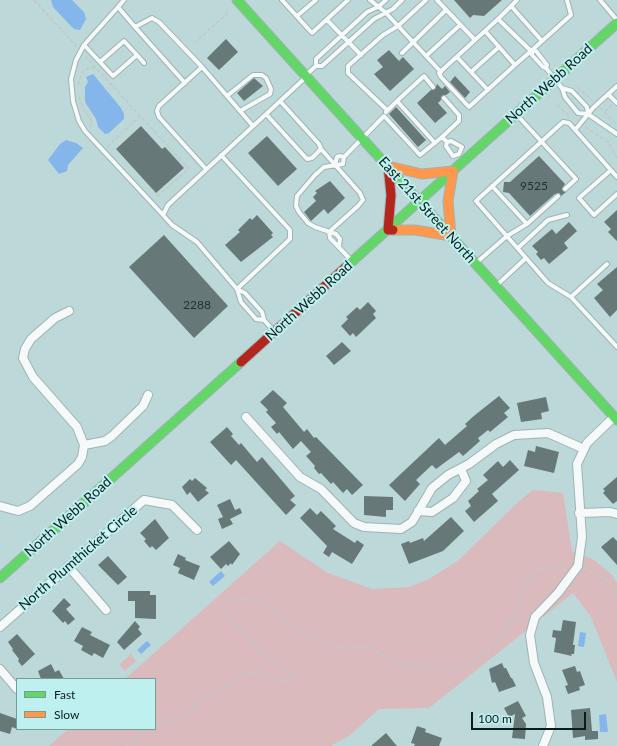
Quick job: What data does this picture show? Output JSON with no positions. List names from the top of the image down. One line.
{"streets":{"main road":["North Webb Road","East 21st Street North"],"street":["North Plumthicket Circle"]},"crossings":[["North Webb Road","East 21st Street North"]],"house_numbers":["9525","2288"],"legend":["Fast","Slow"],"scale_bar":"100 m"}
